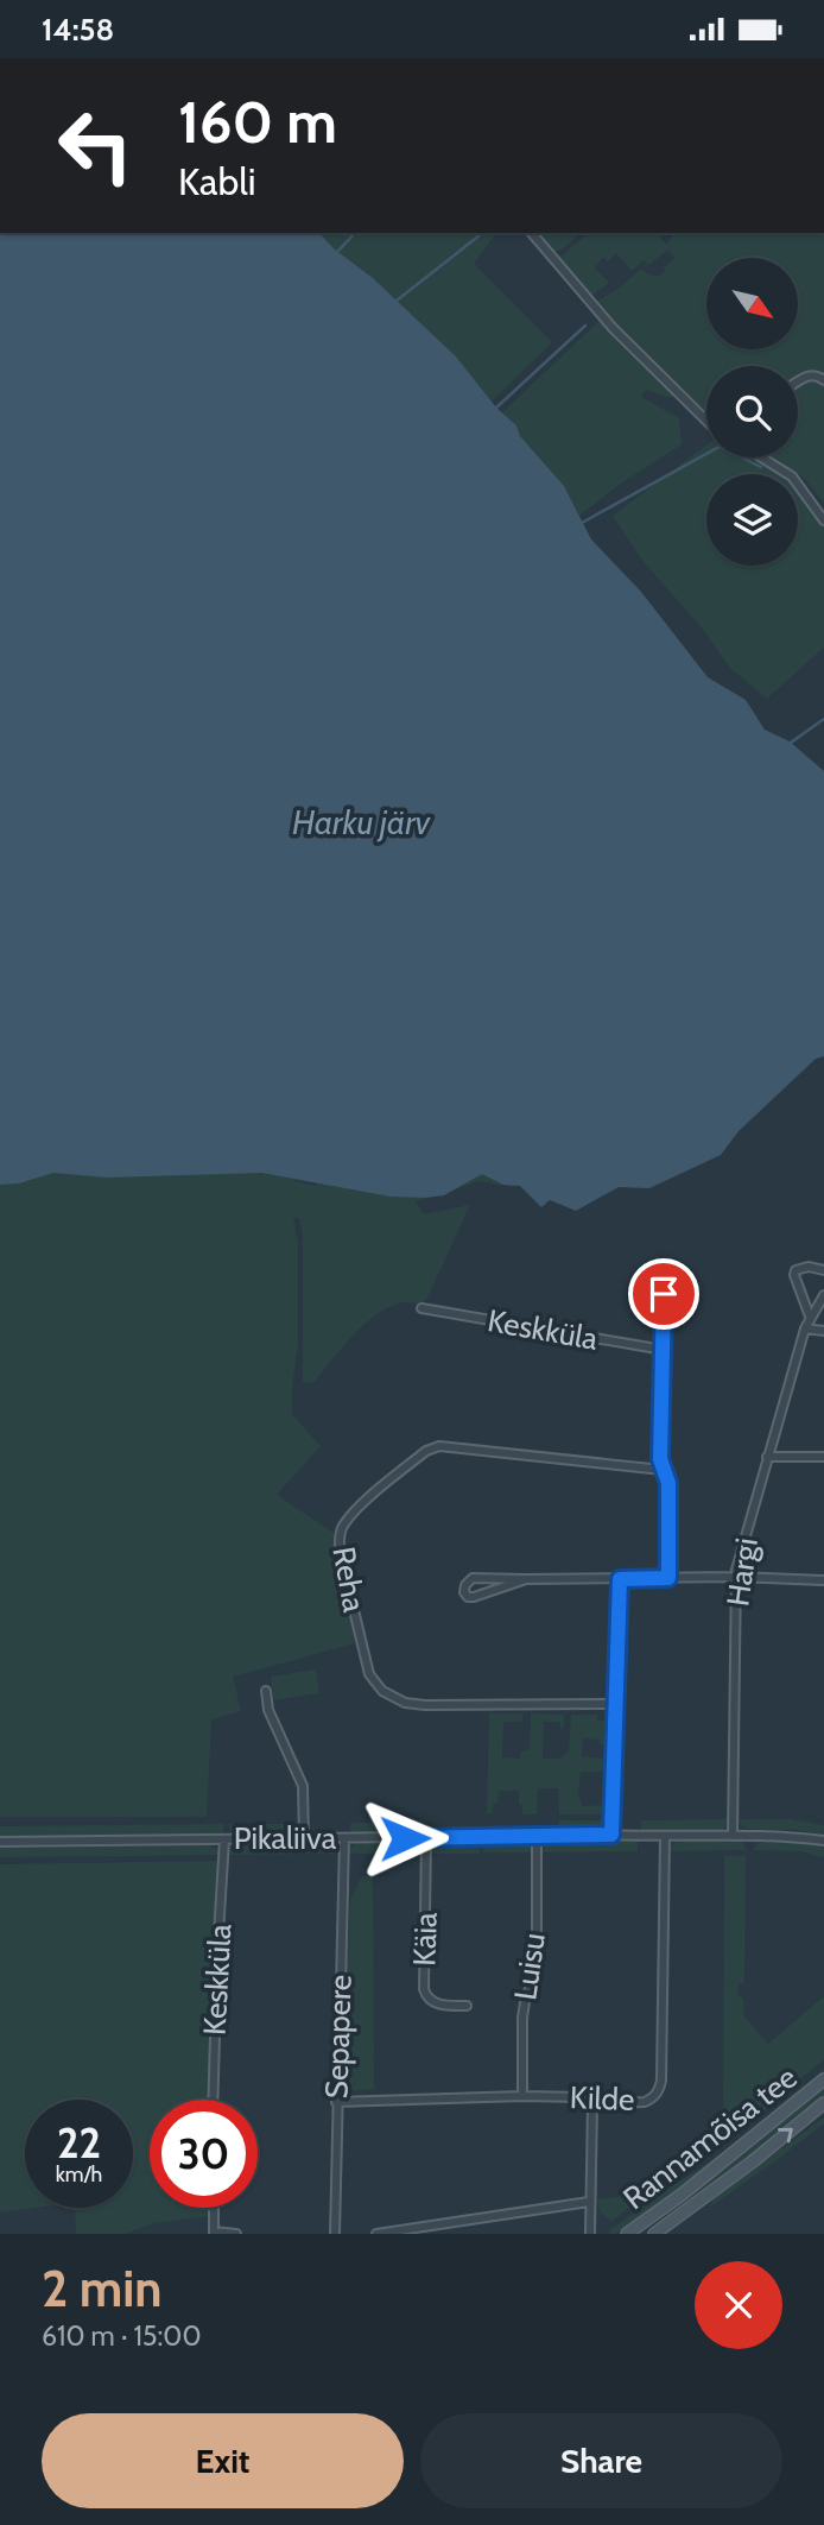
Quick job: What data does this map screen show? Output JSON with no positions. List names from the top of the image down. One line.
{"streets":{"main road":["Rannamõisa tee"],"street":["Keskküla","Hargi","Reha","Pikaliiva","Käia","Luisu","Sepapere","Kilde"]},"crossings":[["Keskküla","Pikaliiva"],["Hargi","Pikaliiva"],["Pikaliiva","Käia"],["Pikaliiva","Luisu"],["Pikaliiva","Sepapere"],["Pikaliiva","Kilde"],["Luisu","Kilde"],["Sepapere","Kilde"]],"water":["Harku järv"],"north":"bottom right","page":{"status":"14:58","turn":["160 m","Kabli"],"speed":"22 km/h","limit":"30","heading":["2 min","610 m · 15:00"],"buttons":["Exit","Share"]}}
